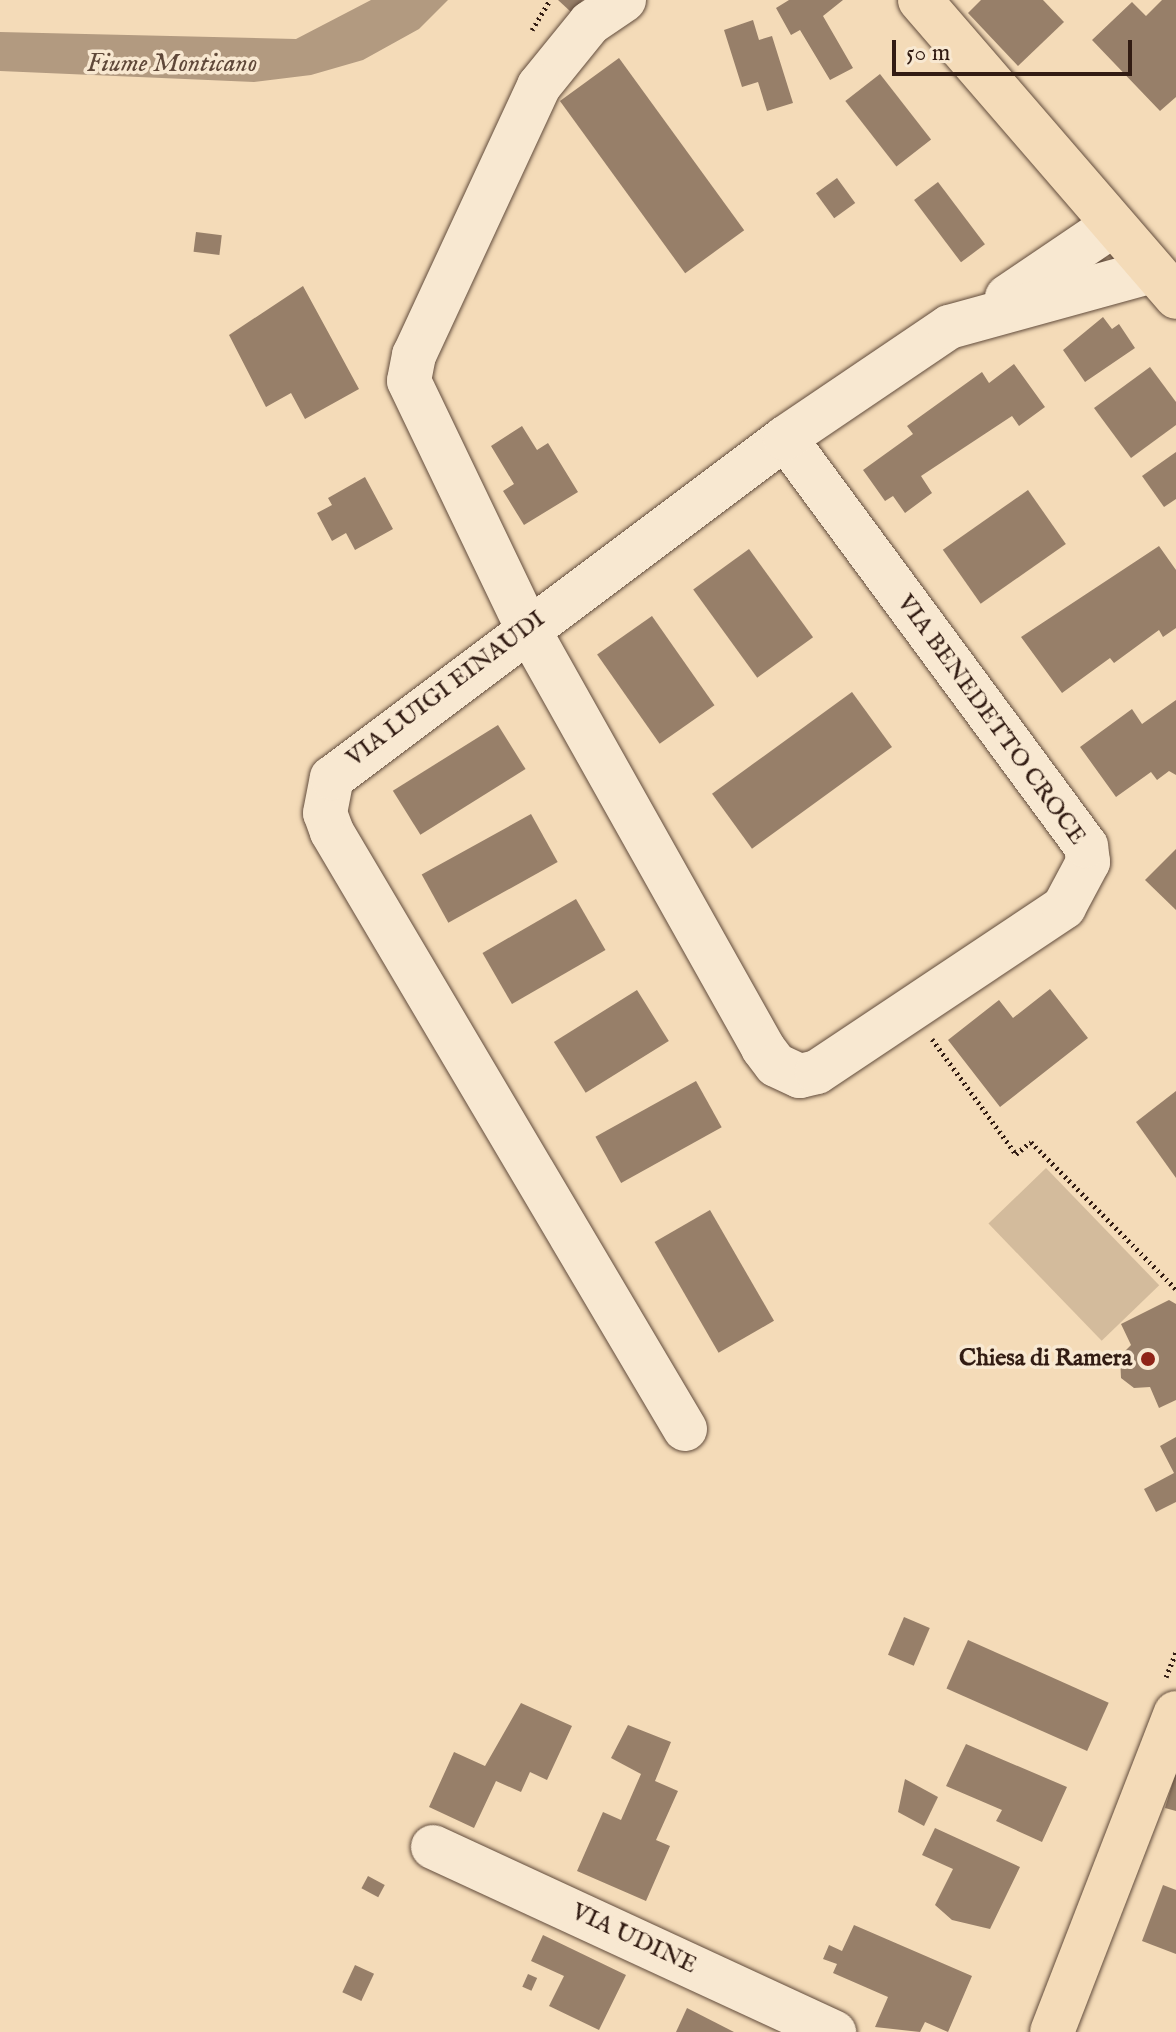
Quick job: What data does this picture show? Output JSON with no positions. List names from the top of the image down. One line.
{"streets":{"street":["VIA LUIGI EINAUDI","VIA BENEDETTO CROCE","VIA UDINE"]},"crossings":[["VIA LUIGI EINAUDI","VIA BENEDETTO CROCE"]],"water":["Fiume Monticano"],"places":["Chiesa di Ramera"],"scale_bar":"50 m"}
